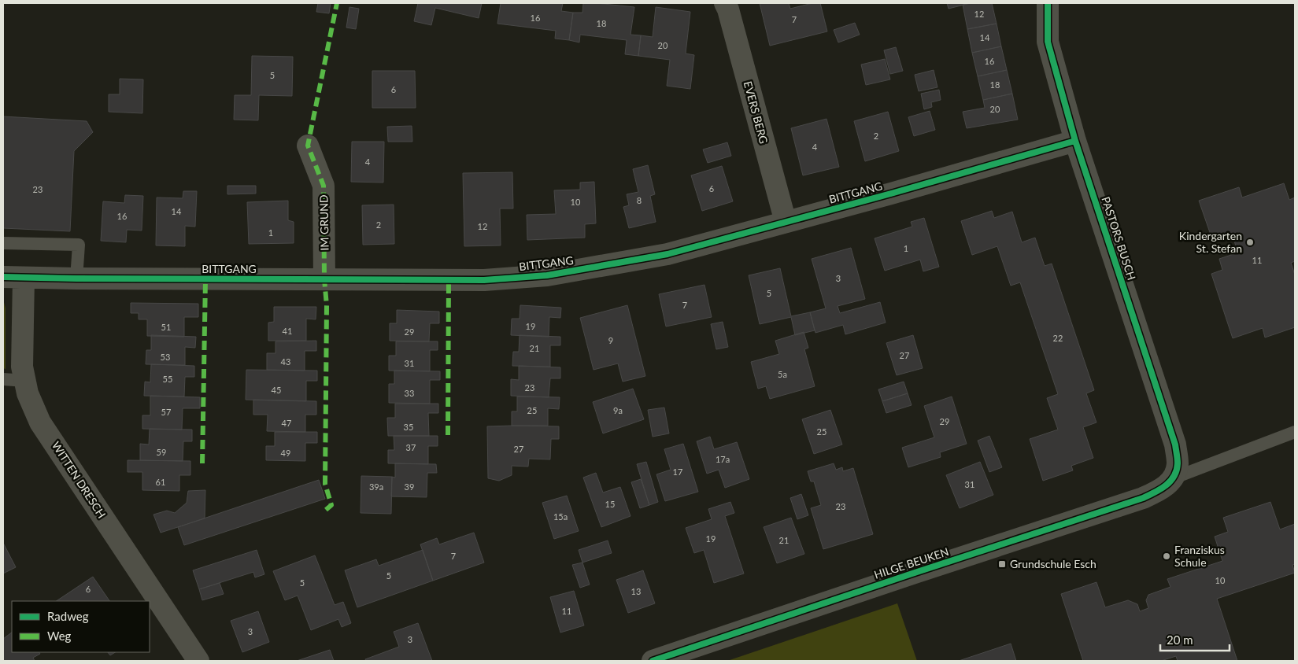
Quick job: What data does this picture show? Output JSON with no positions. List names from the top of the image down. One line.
{"streets":{"street":["EVERS BERG","BITTGANG","IM GRUND","PASTORS BUSCH","WITTEN DRESCH","HILGE BEUKEN"]},"crossings":[["EVERS BERG","BITTGANG"],["BITTGANG","IM GRUND"],["BITTGANG","PASTORS BUSCH"],["BITTGANG","WITTEN DRESCH"],["PASTORS BUSCH","HILGE BEUKEN"]],"places":{"other":["Kindergarten St. Stefan","Franziskus Schule"],"transit":["Grundschule Esch"]},"house_numbers":["12","16","7","18","14","20","16","5","18","6","20","2","4","4","6","23","8","10","14","16","2","12","1","1","11","3","5","7","19","51","41","29","22","9","21","27","53","43","31","5a","55","23","45","33","25","9a","57","29","47","35","25","37","27","59","49","17a","17","61","31","39a","39","15","23","15a","19","21","7","5","10","5","6","13","11","3","3"],"legend":["Radweg","Weg"],"scale_bar":"20 m"}
